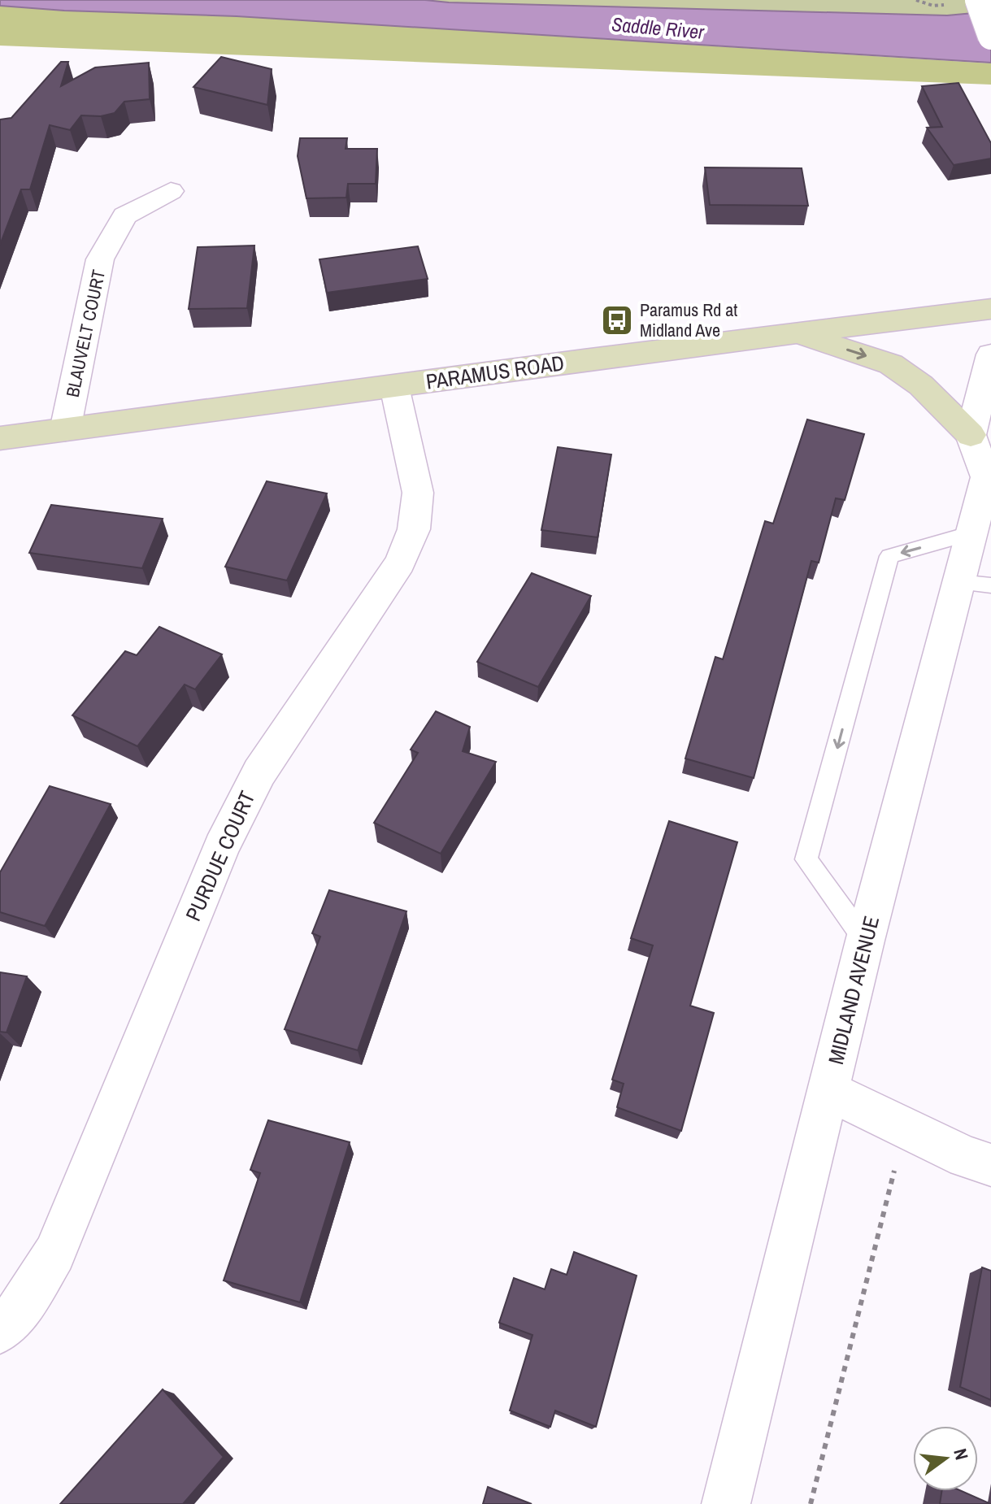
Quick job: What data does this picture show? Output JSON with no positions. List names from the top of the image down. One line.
{"streets":{"main road":["PARAMUS ROAD"],"street":["BLAUVELT COURT","PURDUE COURT","MIDLAND AVENUE"]},"crossings":[["BLAUVELT COURT","PARAMUS ROAD"],["PARAMUS ROAD","PURDUE COURT"]],"water":["Saddle River"],"places":{"bus stop":["Paramus Rd at Midland Ave"]},"north":"right"}
